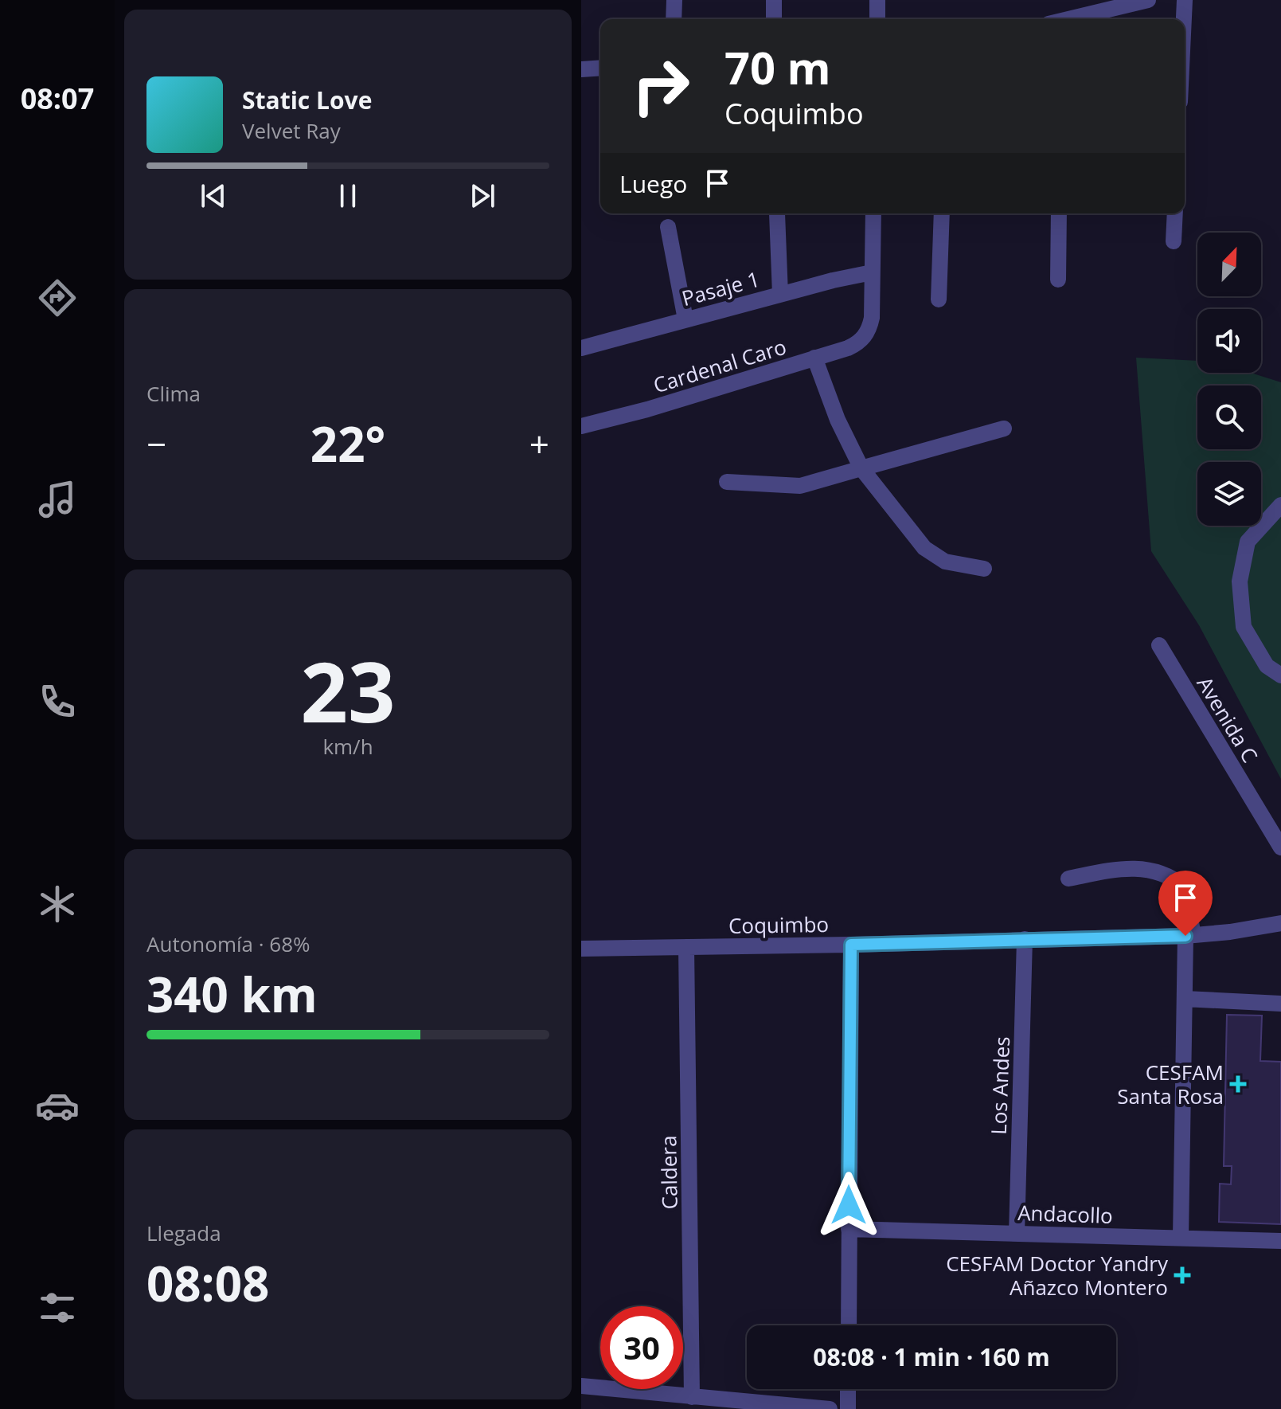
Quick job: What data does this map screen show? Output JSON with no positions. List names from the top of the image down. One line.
{"streets":{"street":["Pasaje 1","Cardenal Caro","Avenida C","Coquimbo","Los Andes","Caldera","Andacollo"]},"crossings":[["Pasaje 1","Cardenal Caro"],["Coquimbo","Los Andes"],["Coquimbo","Caldera"],["Los Andes","Andacollo"]],"places":{"health":["CESFAM Santa Rosa","CESFAM Doctor Yandry Añazco Montero"]},"north":"top right","page":{"tabs":"08:07","turn":["70 m","Coquimbo"],"song":["Static Love","Velvet Ray"],"then":"Luego","tile":["Clima",["23","km/h"],["Autonomía · 68%","340 km"],["Llegada","08:08"]],"heat":["−","22°","+"],"limit":"30","trip":"08:08 · 1 min · 160 m"}}
